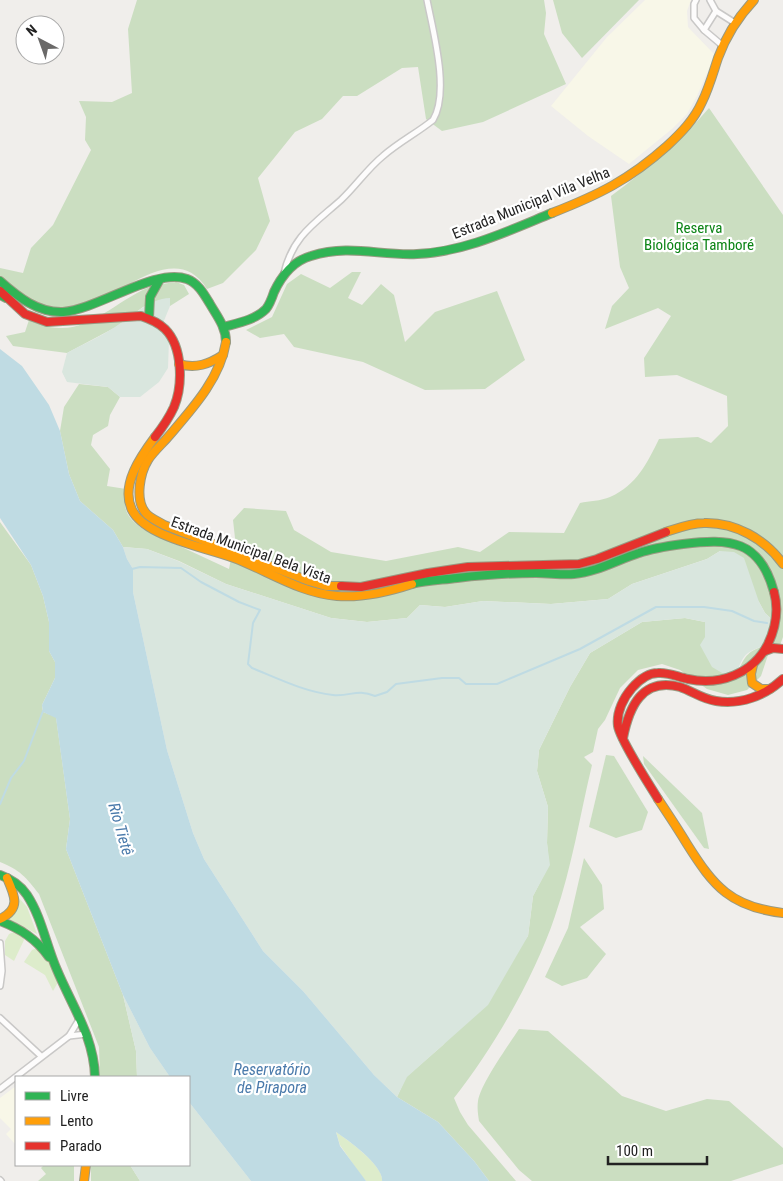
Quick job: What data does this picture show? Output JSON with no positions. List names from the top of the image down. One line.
{"streets":{"main road":["Estrada Municipal Vila Velha","Estrada Municipal Bela Vista"]},"water":["Rio Tietê","Reservatório de Pirapora"],"parks":["Reserva Biológica Tamboré"],"legend":["Livre","Lento","Parado"],"scale_bar":"100 m","north":"top left"}
